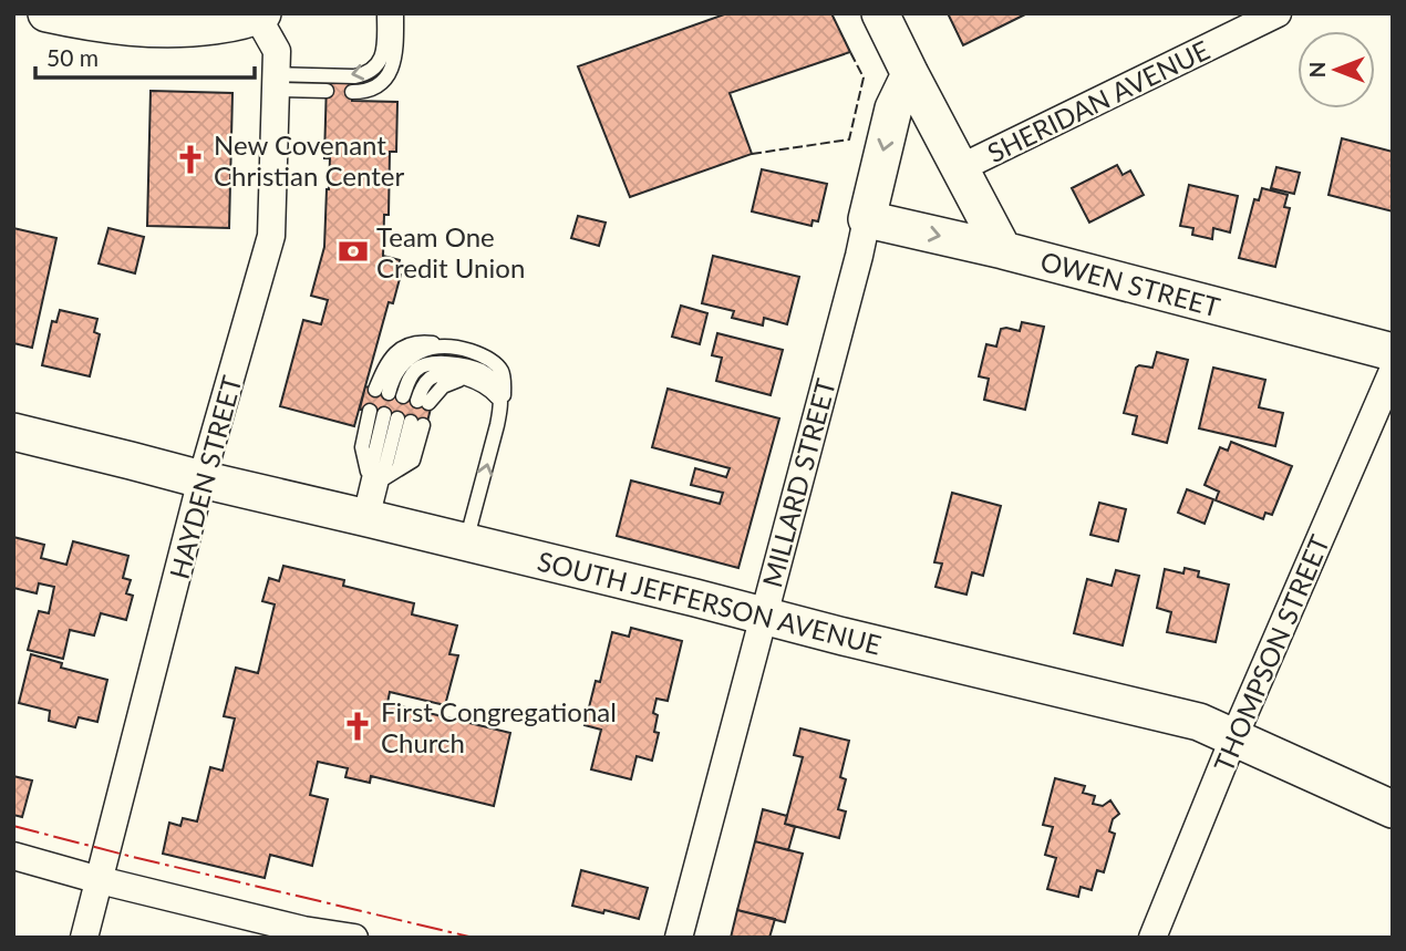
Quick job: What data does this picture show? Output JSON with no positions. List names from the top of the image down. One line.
{"streets":{"street":["SHERIDAN AVENUE","OWEN STREET","HAYDEN STREET","MILLARD STREET","SOUTH JEFFERSON AVENUE","THOMPSON STREET"]},"crossings":[["OWEN STREET","MILLARD STREET"],["HAYDEN STREET","SOUTH JEFFERSON AVENUE"],["MILLARD STREET","SOUTH JEFFERSON AVENUE"],["SOUTH JEFFERSON AVENUE","THOMPSON STREET"]],"places":{"church":["New Covenant Christian Center","First Congregational Church"],"bank":["Team One Credit Union"]},"scale_bar":"50 m","north":"left"}
